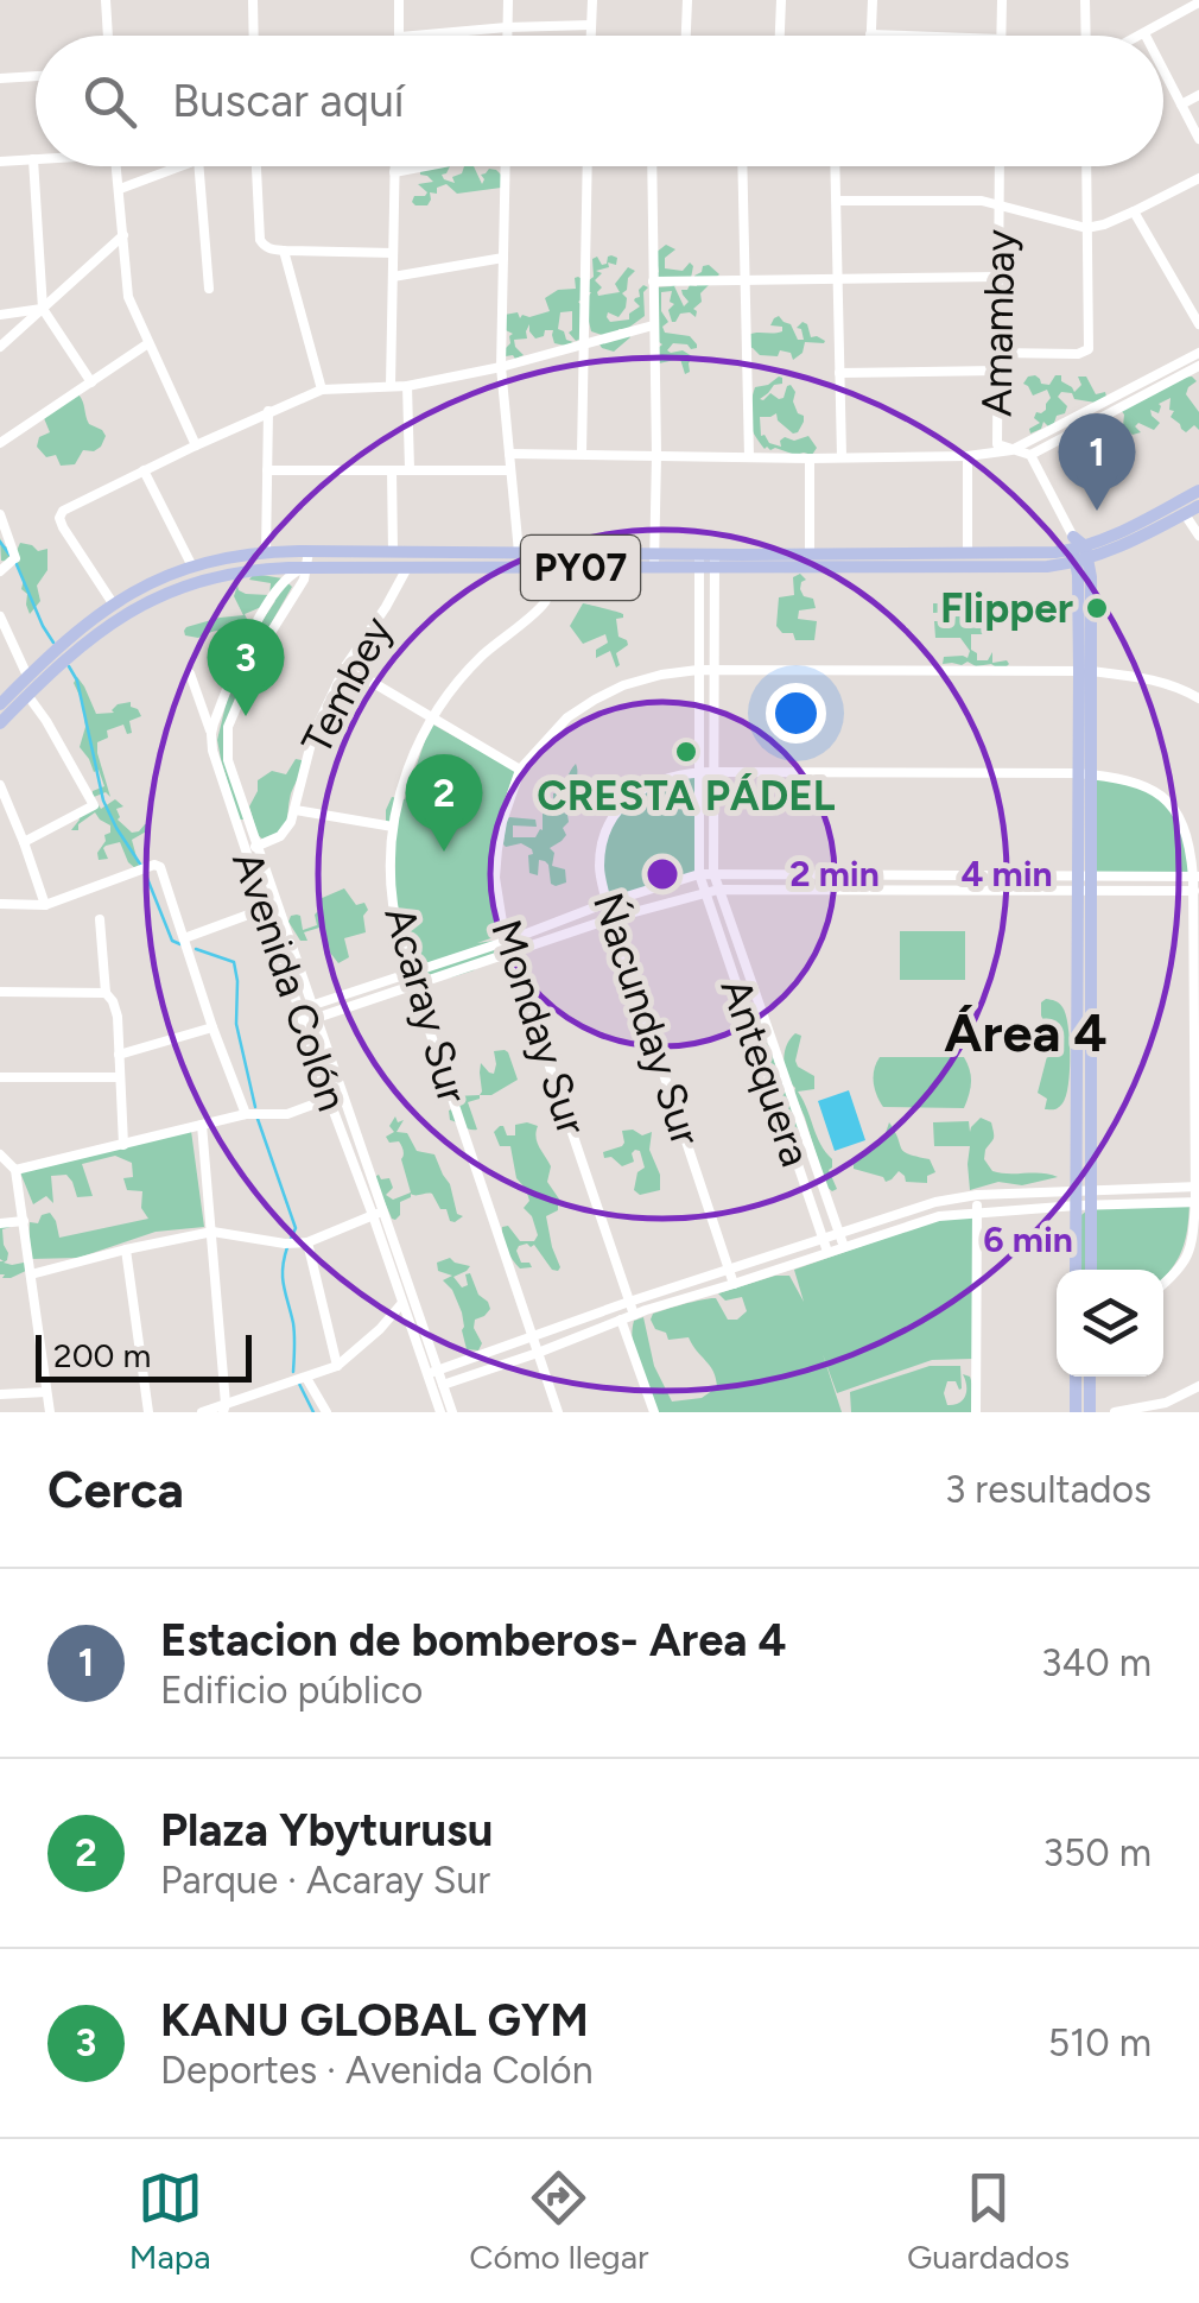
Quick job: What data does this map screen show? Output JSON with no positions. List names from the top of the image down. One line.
{"streets":{"main road":["PY07"],"street":["Amambay","Tembey","Avenida Colón","Acaray Sur","Ńacunday Sur","Monday Sur","Antequera"]},"crossings":[["Amambay","PY07"],["PY07","Tembey"],["PY07","Avenida Colón"],["PY07","Acaray Sur"],["PY07","Antequera"],["Tembey","Avenida Colón"],["Ńacunday Sur","Antequera"],["Monday Sur","Antequera"]],"districts":["Área 4"],"places":["Flipper","CRESTA PÁDEL"],"scale_bar":"200 m","page":{"search":"Buscar aquí","pins":["1","3","2"],"scale":"200 m","heading":["Cerca","3 resultados"],"list":[{"mark":"1","name":"Estacion de bomberos- Area 4","note":"Edificio público","value":"340 m"},{"mark":"2","name":"Plaza Ybyturusu","note":"Parque · Acaray Sur","value":"350 m"},{"mark":"3","name":"KANU GLOBAL GYM","note":"Deportes · Avenida Colón","value":"510 m"}],"nav":["Mapa","Cómo llegar","Guardados"]},"rings":["2 min","4 min","6 min"]}
